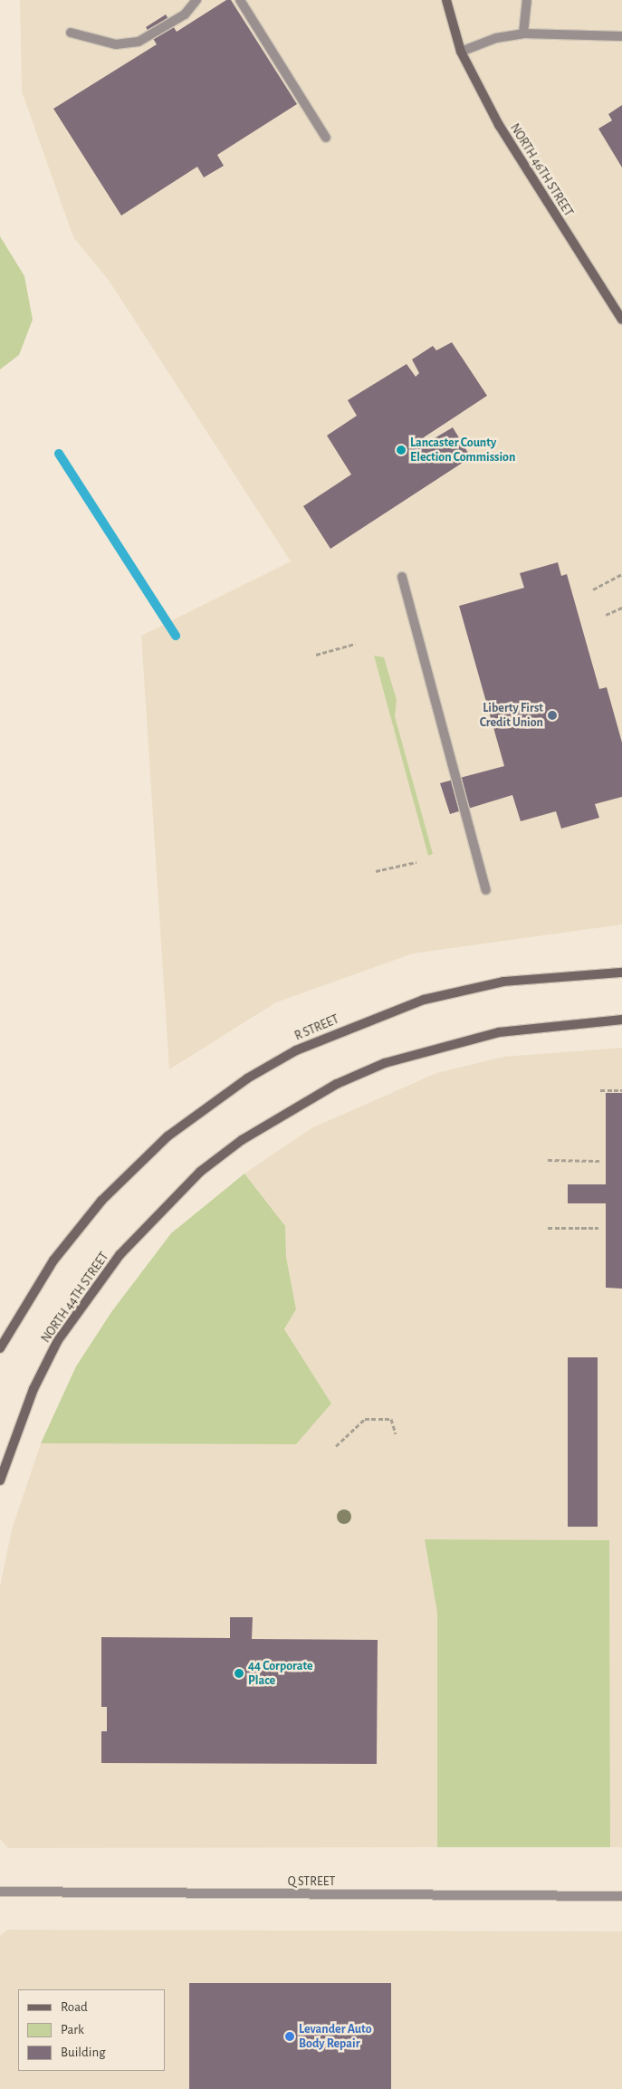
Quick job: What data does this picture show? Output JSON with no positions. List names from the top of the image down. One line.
{"streets":{"main road":["NORTH 46TH STREET","R STREET","NORTH 44TH STREET"],"street":["Q STREET"]},"places":["Lancaster County Election Commission","Liberty First Credit Union","44 Corporate Place","Levander Auto Body Repair"],"legend":["Road","Park","Building"]}
